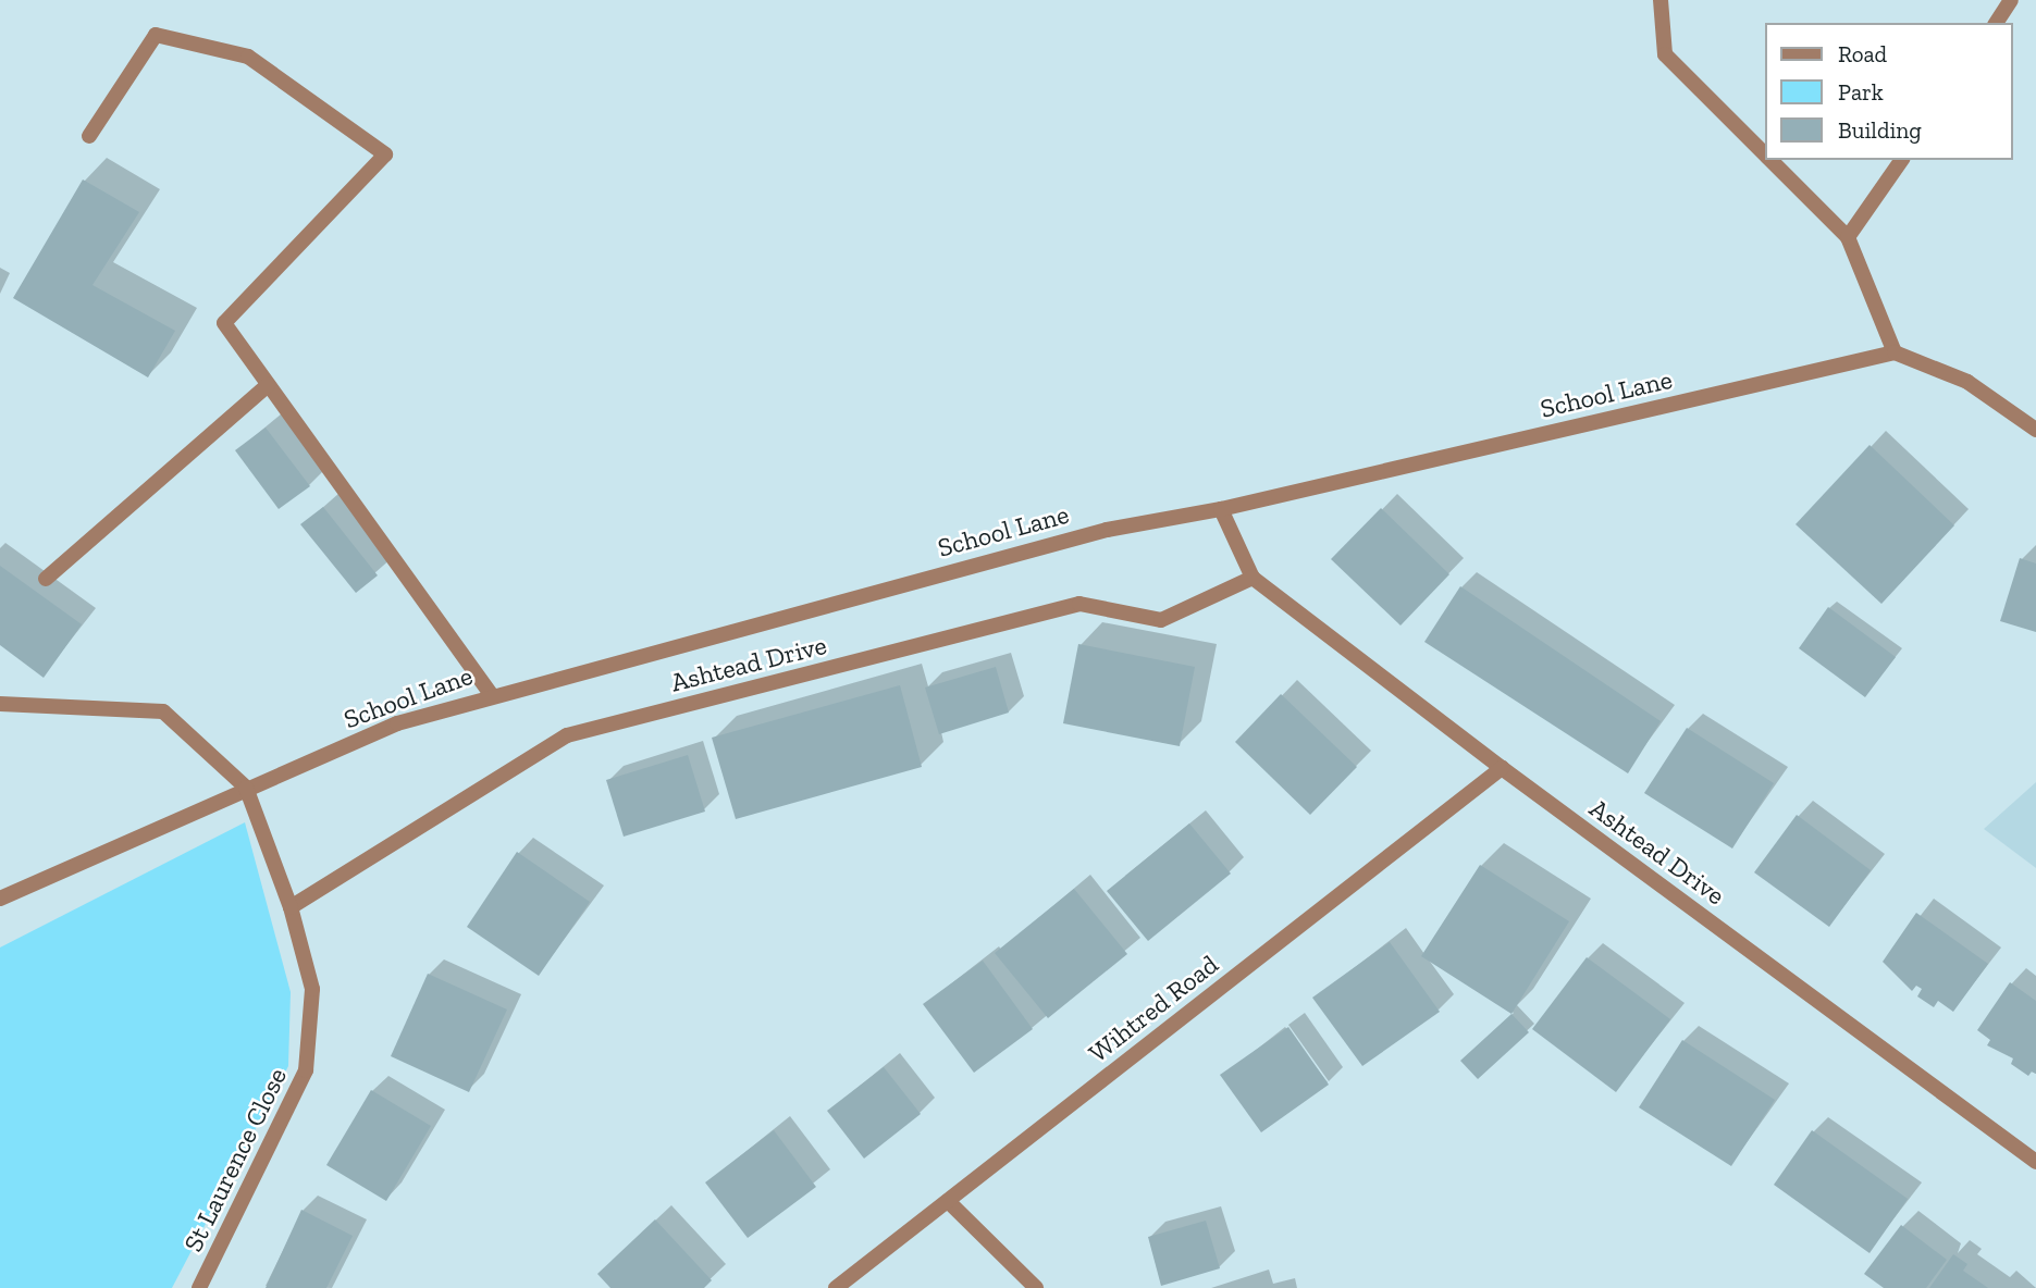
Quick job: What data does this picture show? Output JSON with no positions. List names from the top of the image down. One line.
{"streets":{"street":["School Lane","Ashtead Drive","Wihtred Road","St Laurence Close"]},"crossings":[["School Lane","Ashtead Drive"],["School Lane","St Laurence Close"],["Ashtead Drive","Wihtred Road"],["Ashtead Drive","St Laurence Close"]],"legend":["Road","Park","Building"]}
